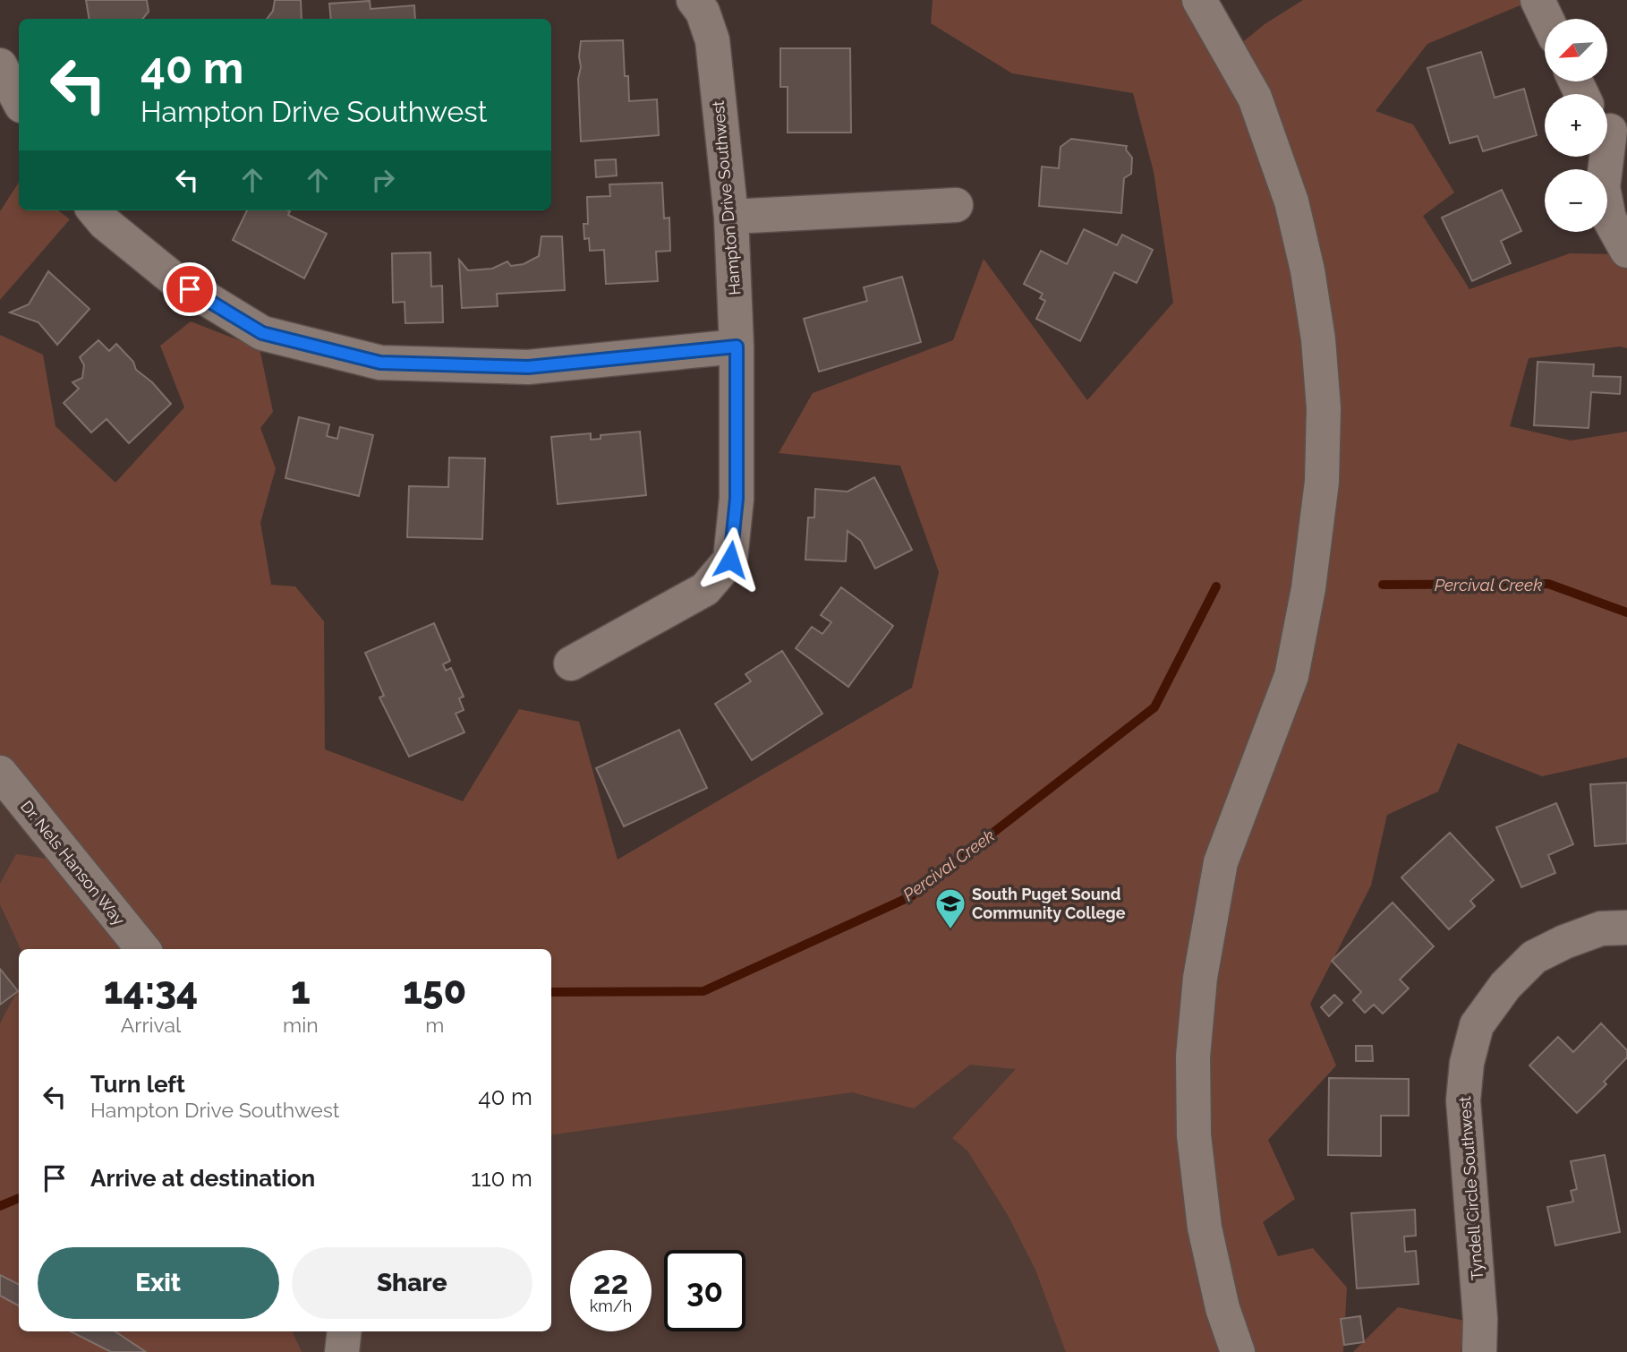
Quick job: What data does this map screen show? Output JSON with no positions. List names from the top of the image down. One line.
{"streets":{"street":["Hampton Drive Southwest","Dr. Nels Hanson Way","Tyndell Circle Southwest"]},"water":["Percival Creek"],"places":{"school or university":["South Puget Sound Community College"]},"north":"bottom left","page":{"map_buttons":["+","−"],"turn":["40 m","Hampton Drive Southwest"],"eta":["14:34","Arrival","1","min","150","m"],"list":[{"name":"Turn left","note":"Hampton Drive Southwest","value":"40 m"},{"name":"Arrive at destination","value":"110 m"}],"buttons":["Exit","Share"],"speed":"22 km/h","limit":"30"}}
